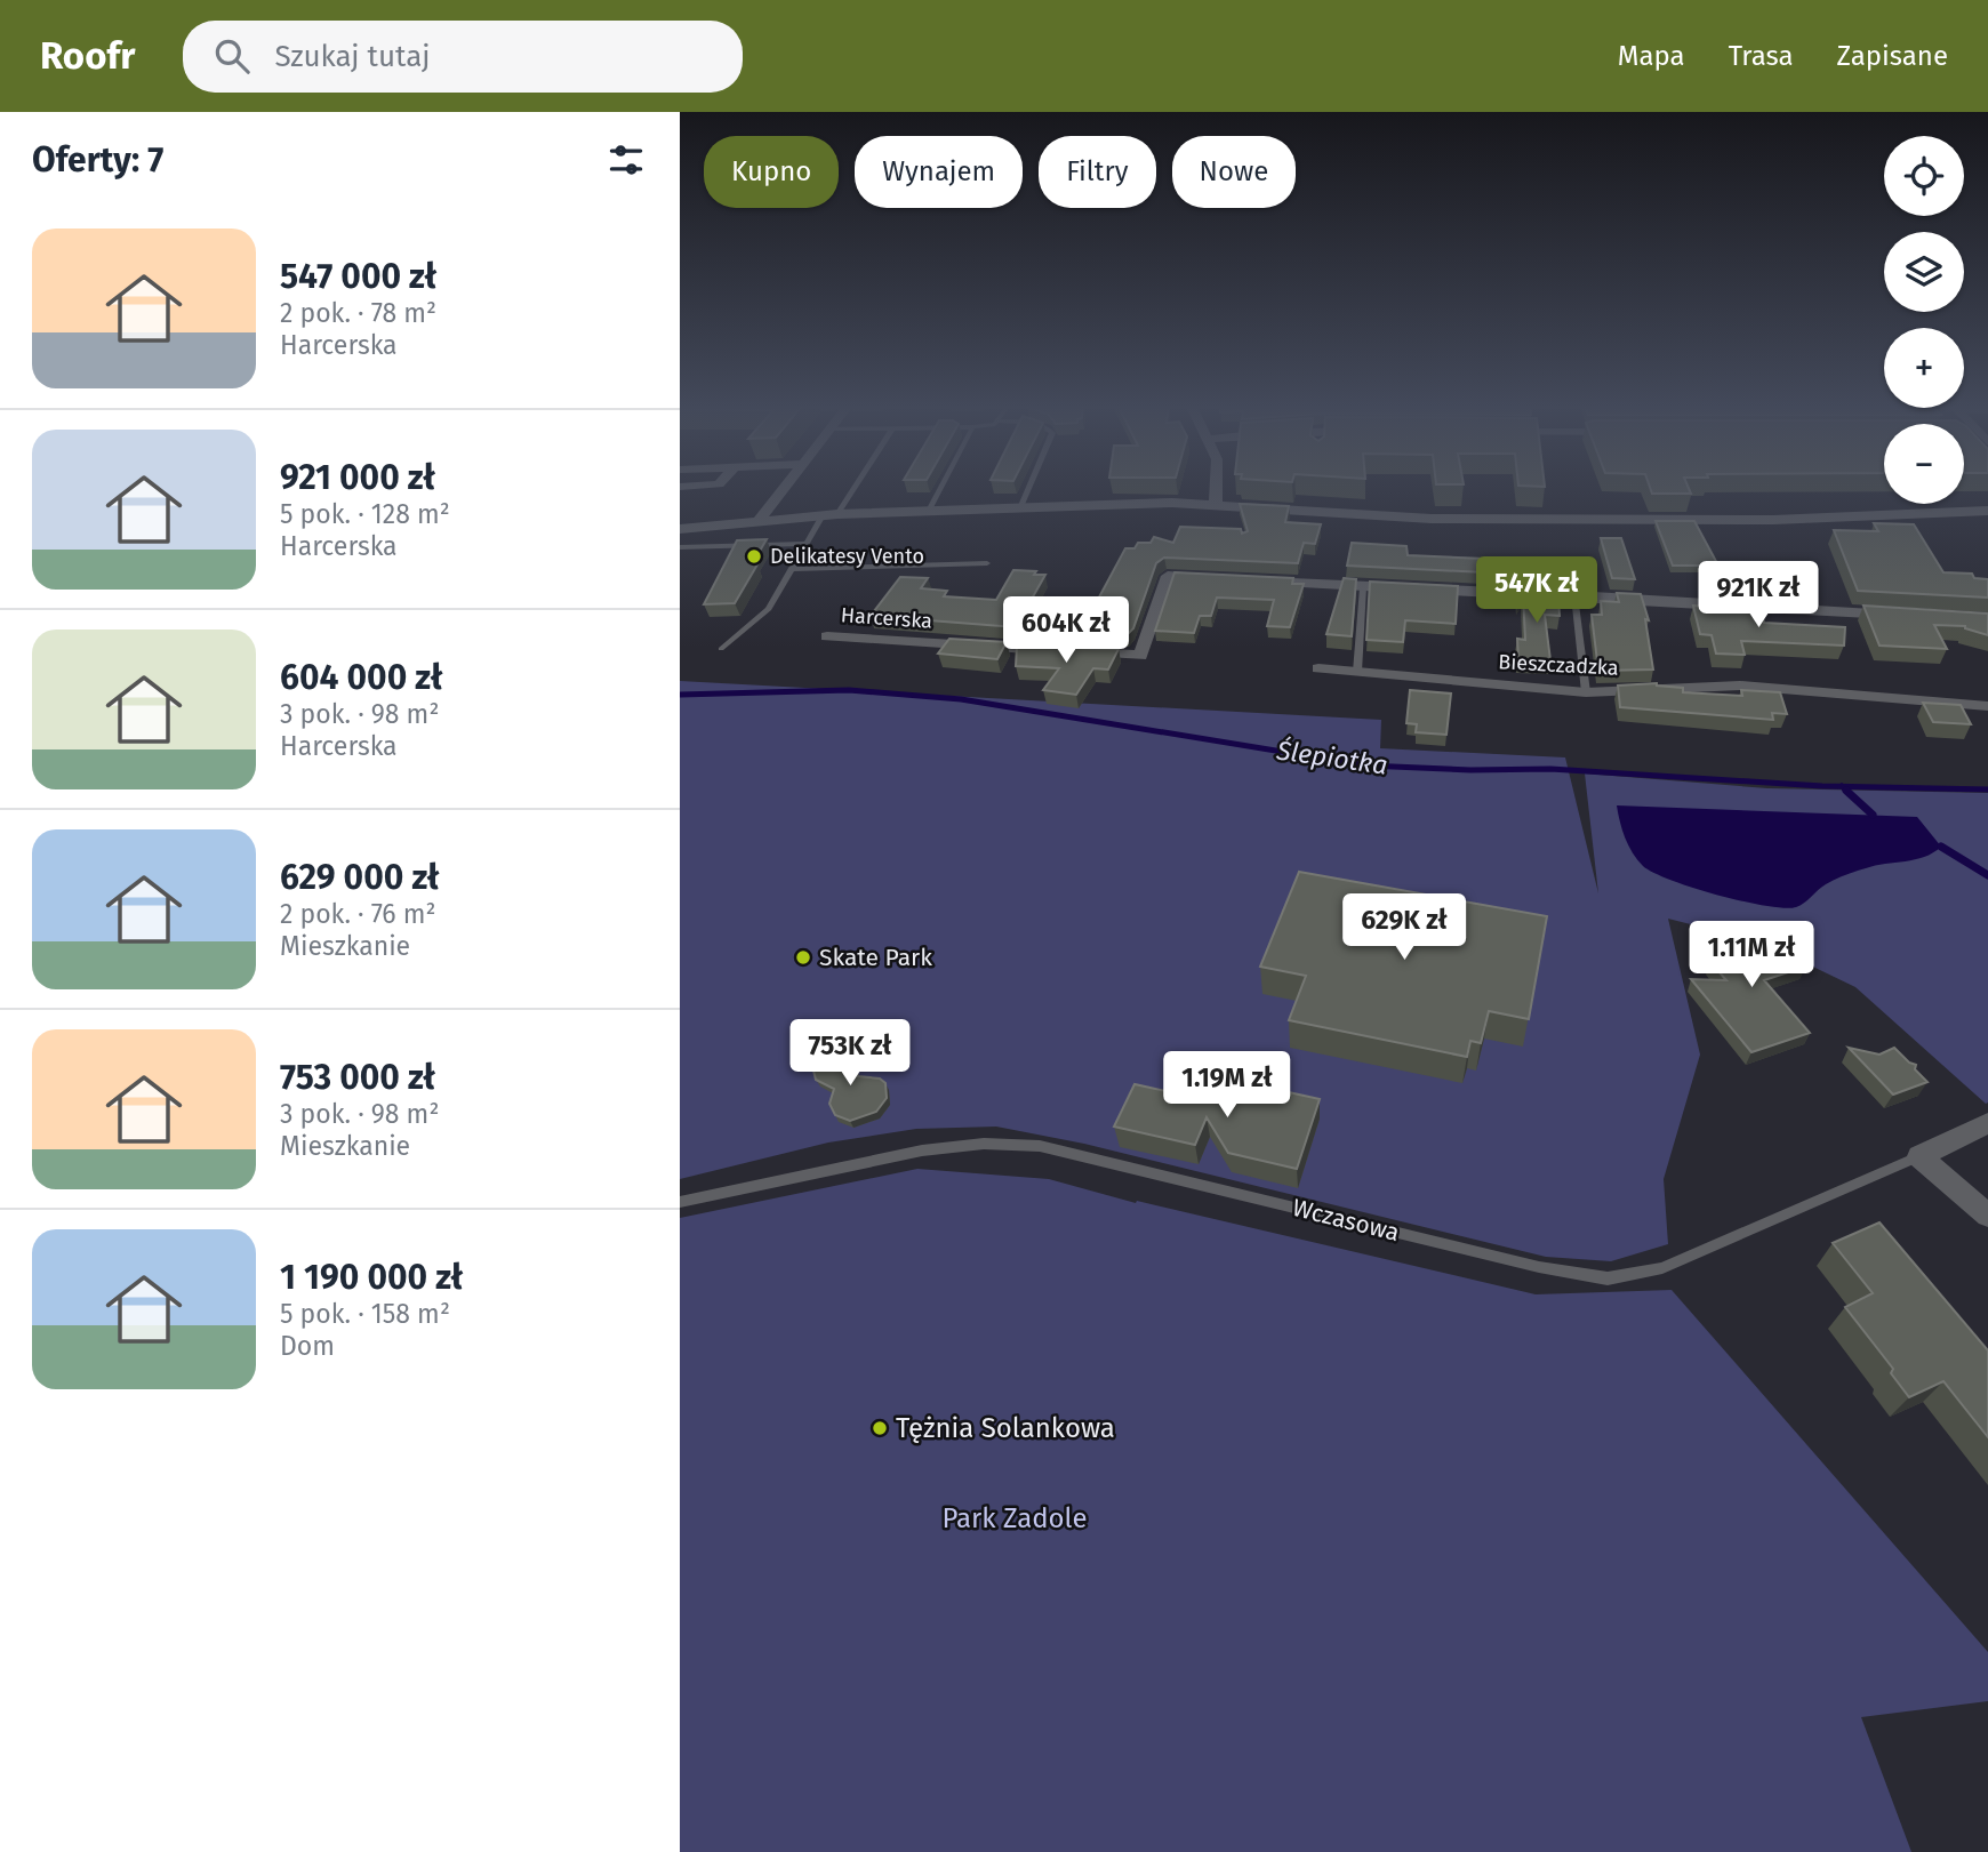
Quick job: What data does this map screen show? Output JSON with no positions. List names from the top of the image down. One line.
{"streets":{"street":["Harcerska","Bieszczadzka","Wczasowa"]},"water":["Ślepiotka"],"parks":["Park Zadole"],"places":["Delikatesy Vento","Skate Park","Tężnia Solankowa"],"page":{"header":"Roofr","search":"Szukaj tutaj","nav":["Mapa","Trasa","Zapisane"],"heading":"Oferty: 7","map_buttons":["+","−"],"chip":["Kupno","Wynajem","Filtry","Nowe"],"list":[{"name":"547 000 zł","note":"2 pok. · 78 m² · Harcerska"},{"name":"921 000 zł","note":"5 pok. · 128 m² · Harcerska"},{"name":"604 000 zł","note":"3 pok. · 98 m² · Harcerska"},{"name":"629 000 zł","note":"2 pok. · 76 m² · Mieszkanie"},{"name":"753 000 zł","note":"3 pok. · 98 m² · Mieszkanie"},{"name":"1 190 000 zł","note":"5 pok. · 158 m² · Dom"}],"price":["547K zł","921K zł","604K zł","629K zł","1.11M zł","753K zł","1.19M zł"]}}
